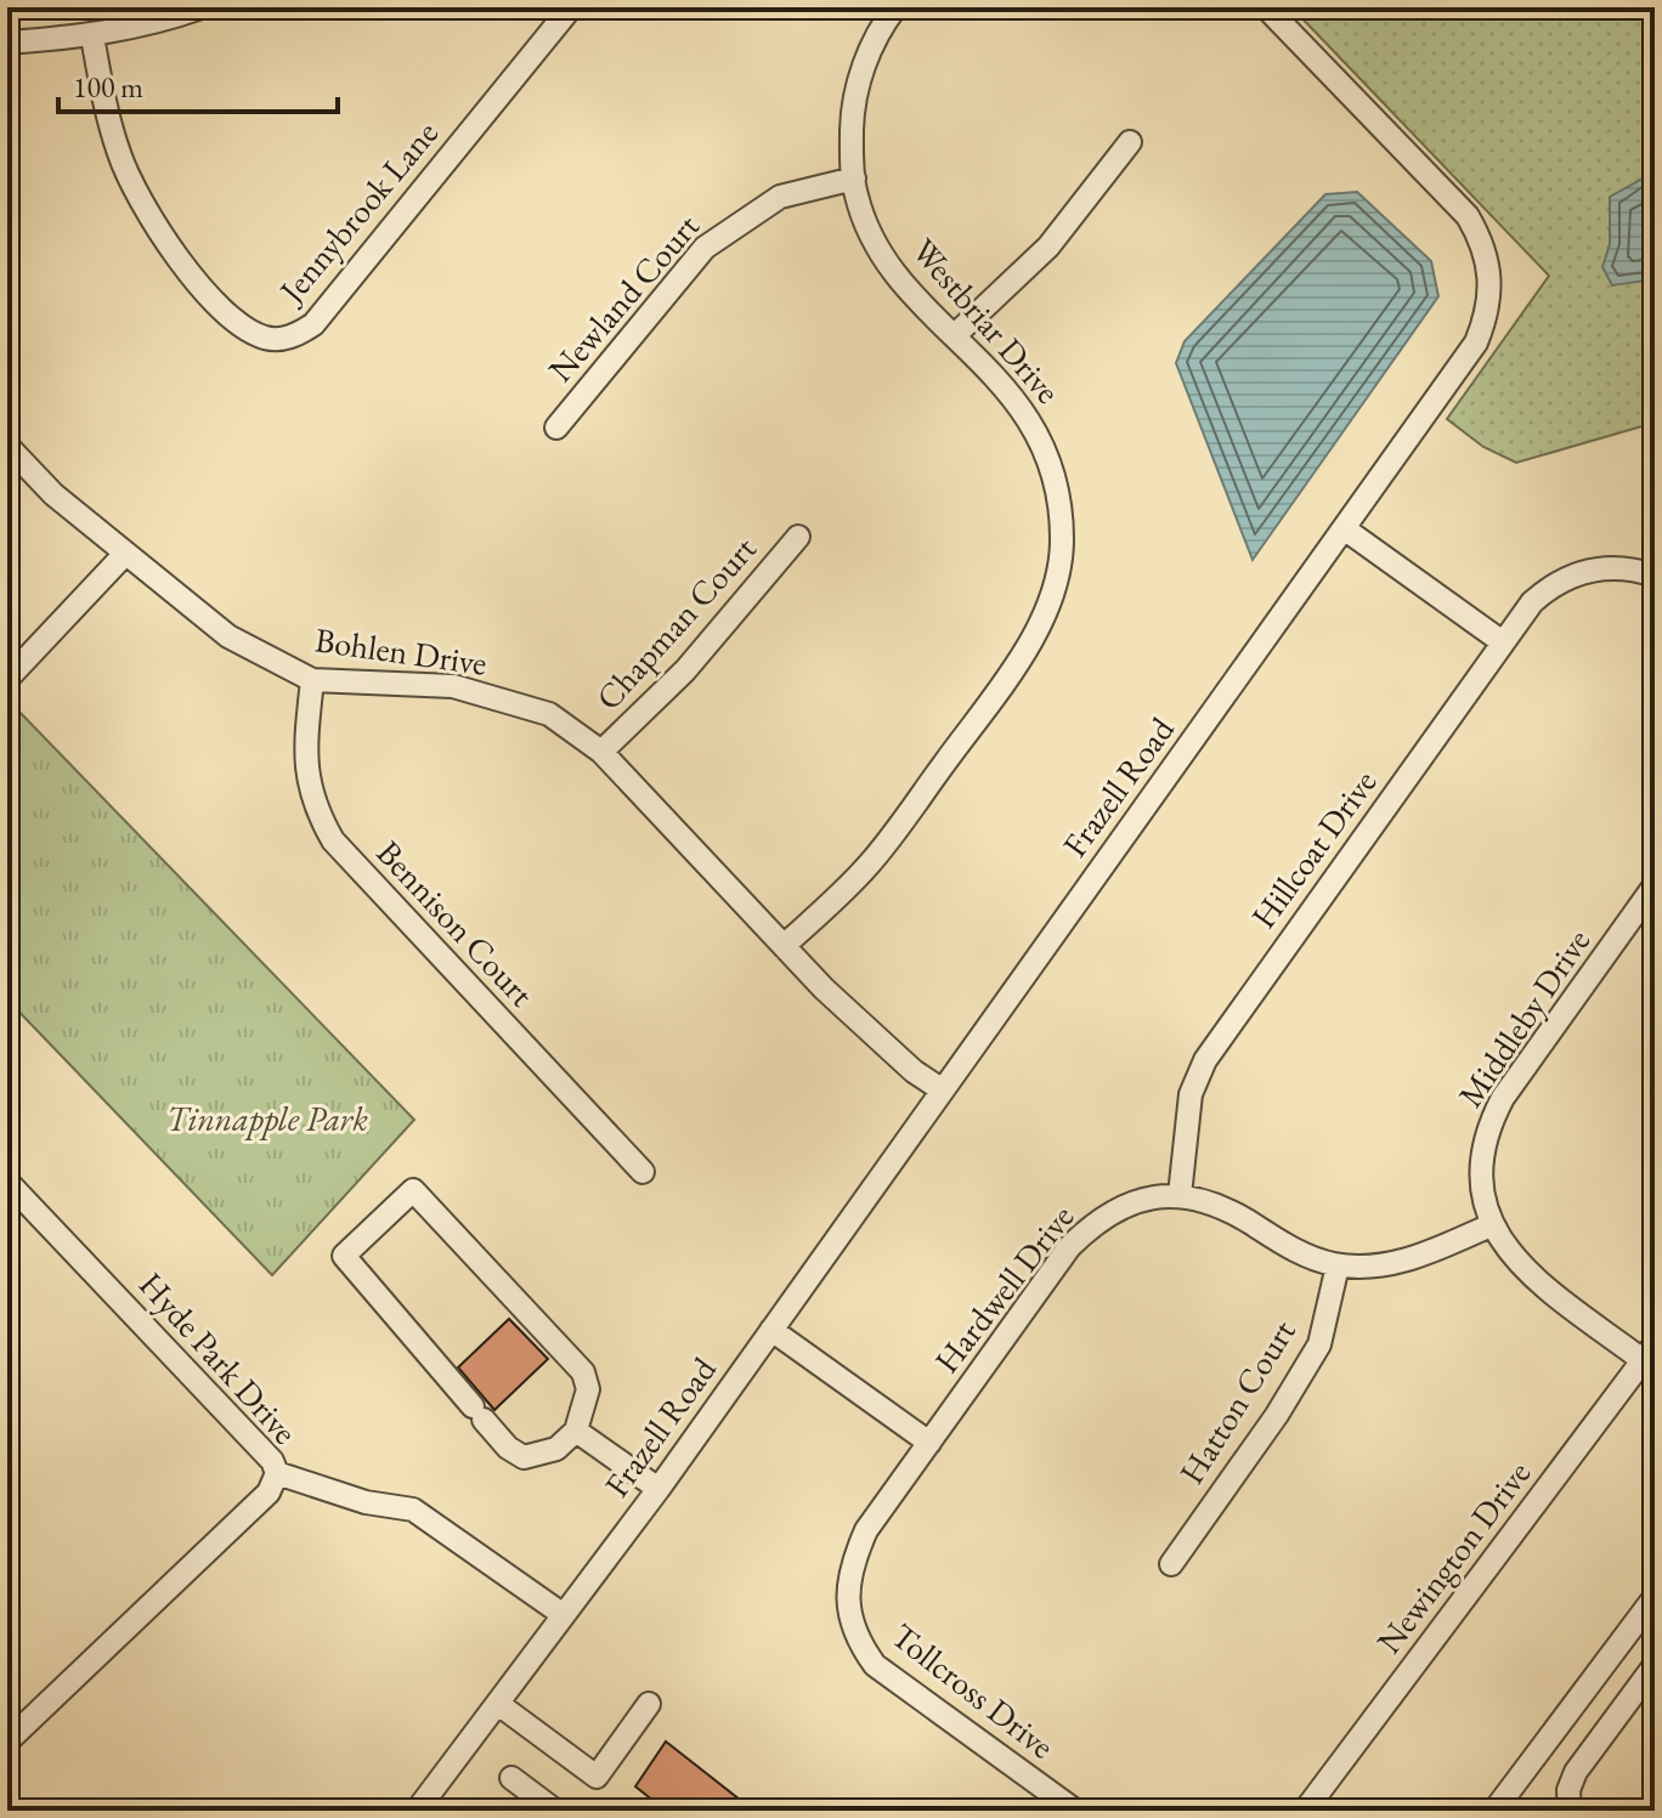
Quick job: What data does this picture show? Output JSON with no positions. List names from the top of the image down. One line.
{"streets":{"street":["Jennybrook Lane","Newland Court","Westbriar Drive","Chapman Court","Bohlen Drive","Frazell Road","Hillcoat Drive","Bennison Court","Middleby Drive","Hardwell Drive","Hyde Park Drive","Hatton Court","Newington Drive","Tollcross Drive"]},"crossings":[["Newland Court","Westbriar Drive"],["Westbriar Drive","Bohlen Drive"],["Chapman Court","Bohlen Drive"],["Bohlen Drive","Frazell Road"],["Bohlen Drive","Bennison Court"],["Frazell Road","Hyde Park Drive"],["Hillcoat Drive","Hardwell Drive"],["Middleby Drive","Hardwell Drive"],["Middleby Drive","Newington Drive"],["Hardwell Drive","Hatton Court"],["Hardwell Drive","Tollcross Drive"]],"parks":["Tinnapple Park"],"scale_bar":"100 m"}
